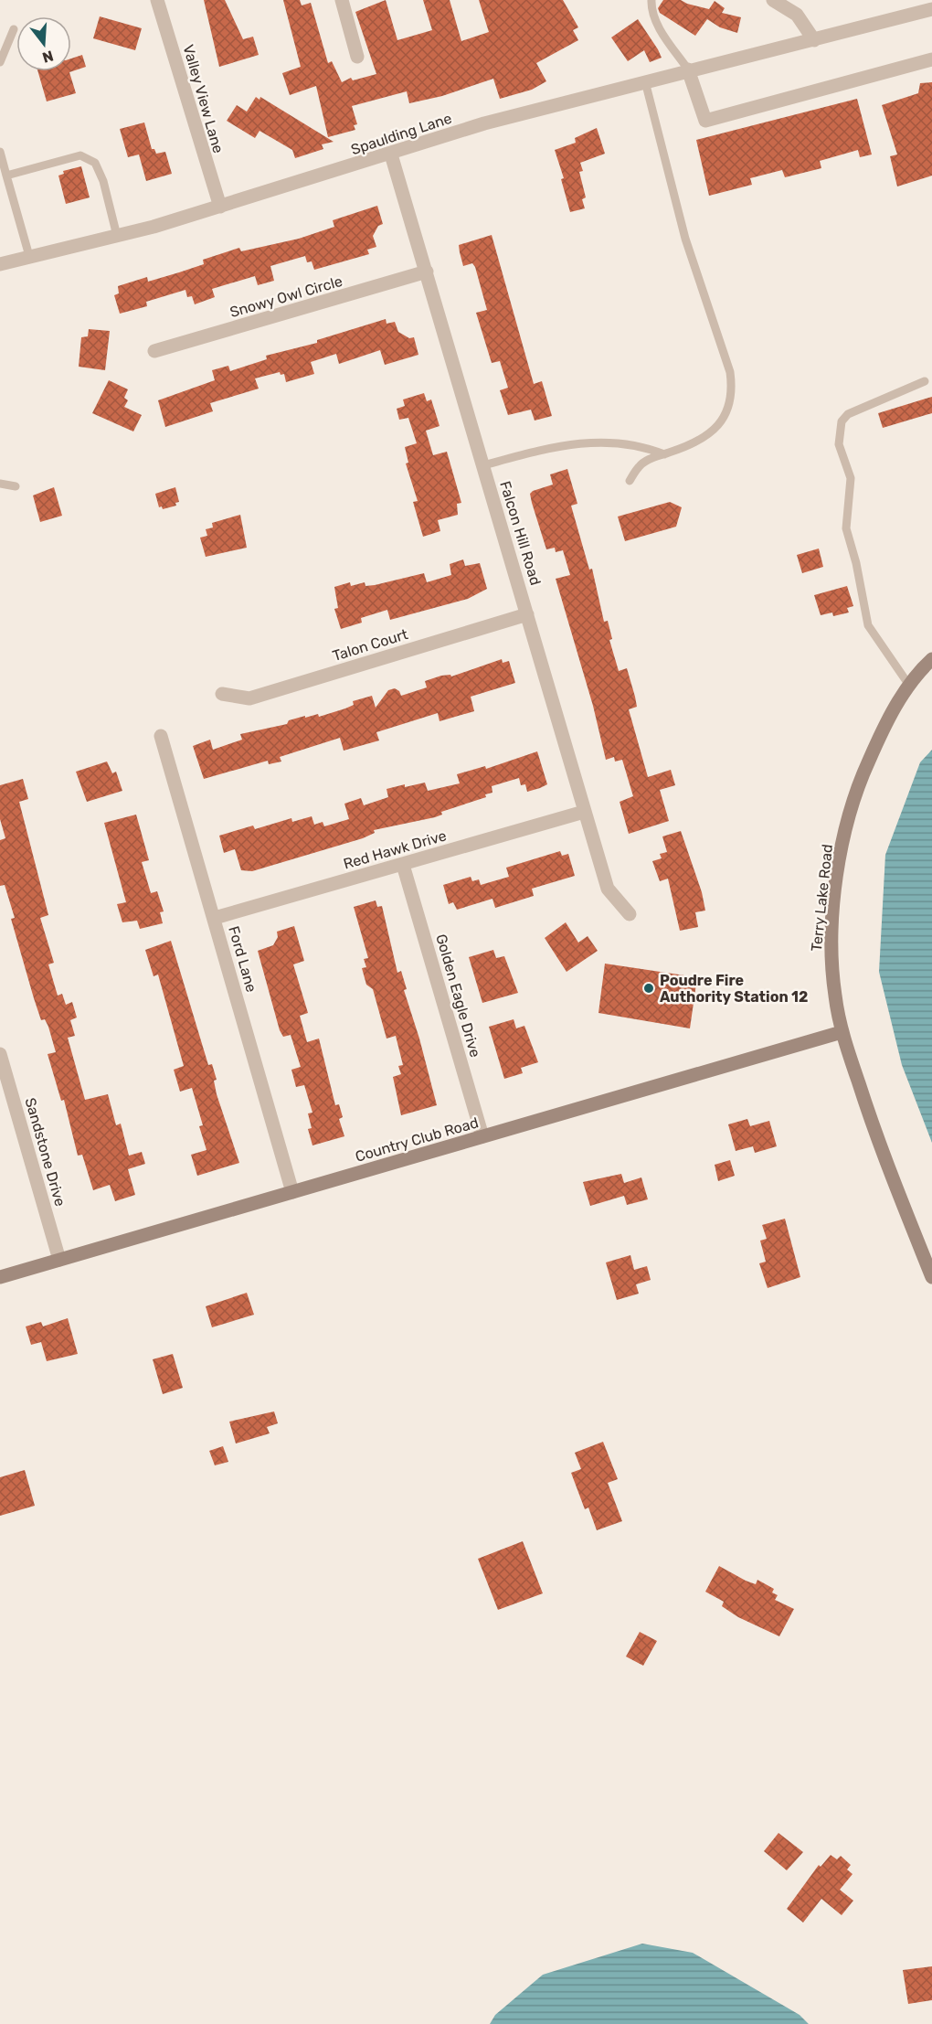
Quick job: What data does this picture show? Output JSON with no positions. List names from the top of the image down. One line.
{"streets":{"street":["Valley View Lane","Spaulding Lane","Snowy Owl Circle","Falcon Hill Road","Talon Court","Red Hawk Drive","Terry Lake Road","Ford Lane","Golden Eagle Drive","Country Club Road","Sandstone Drive"]},"crossings":[["Valley View Lane","Spaulding Lane"],["Spaulding Lane","Falcon Hill Road"],["Snowy Owl Circle","Falcon Hill Road"],["Falcon Hill Road","Talon Court"],["Falcon Hill Road","Red Hawk Drive"],["Red Hawk Drive","Ford Lane"],["Red Hawk Drive","Golden Eagle Drive"],["Terry Lake Road","Country Club Road"],["Ford Lane","Country Club Road"],["Golden Eagle Drive","Country Club Road"],["Country Club Road","Sandstone Drive"]],"places":["Poudre Fire Authority Station 12"],"north":"bottom"}
